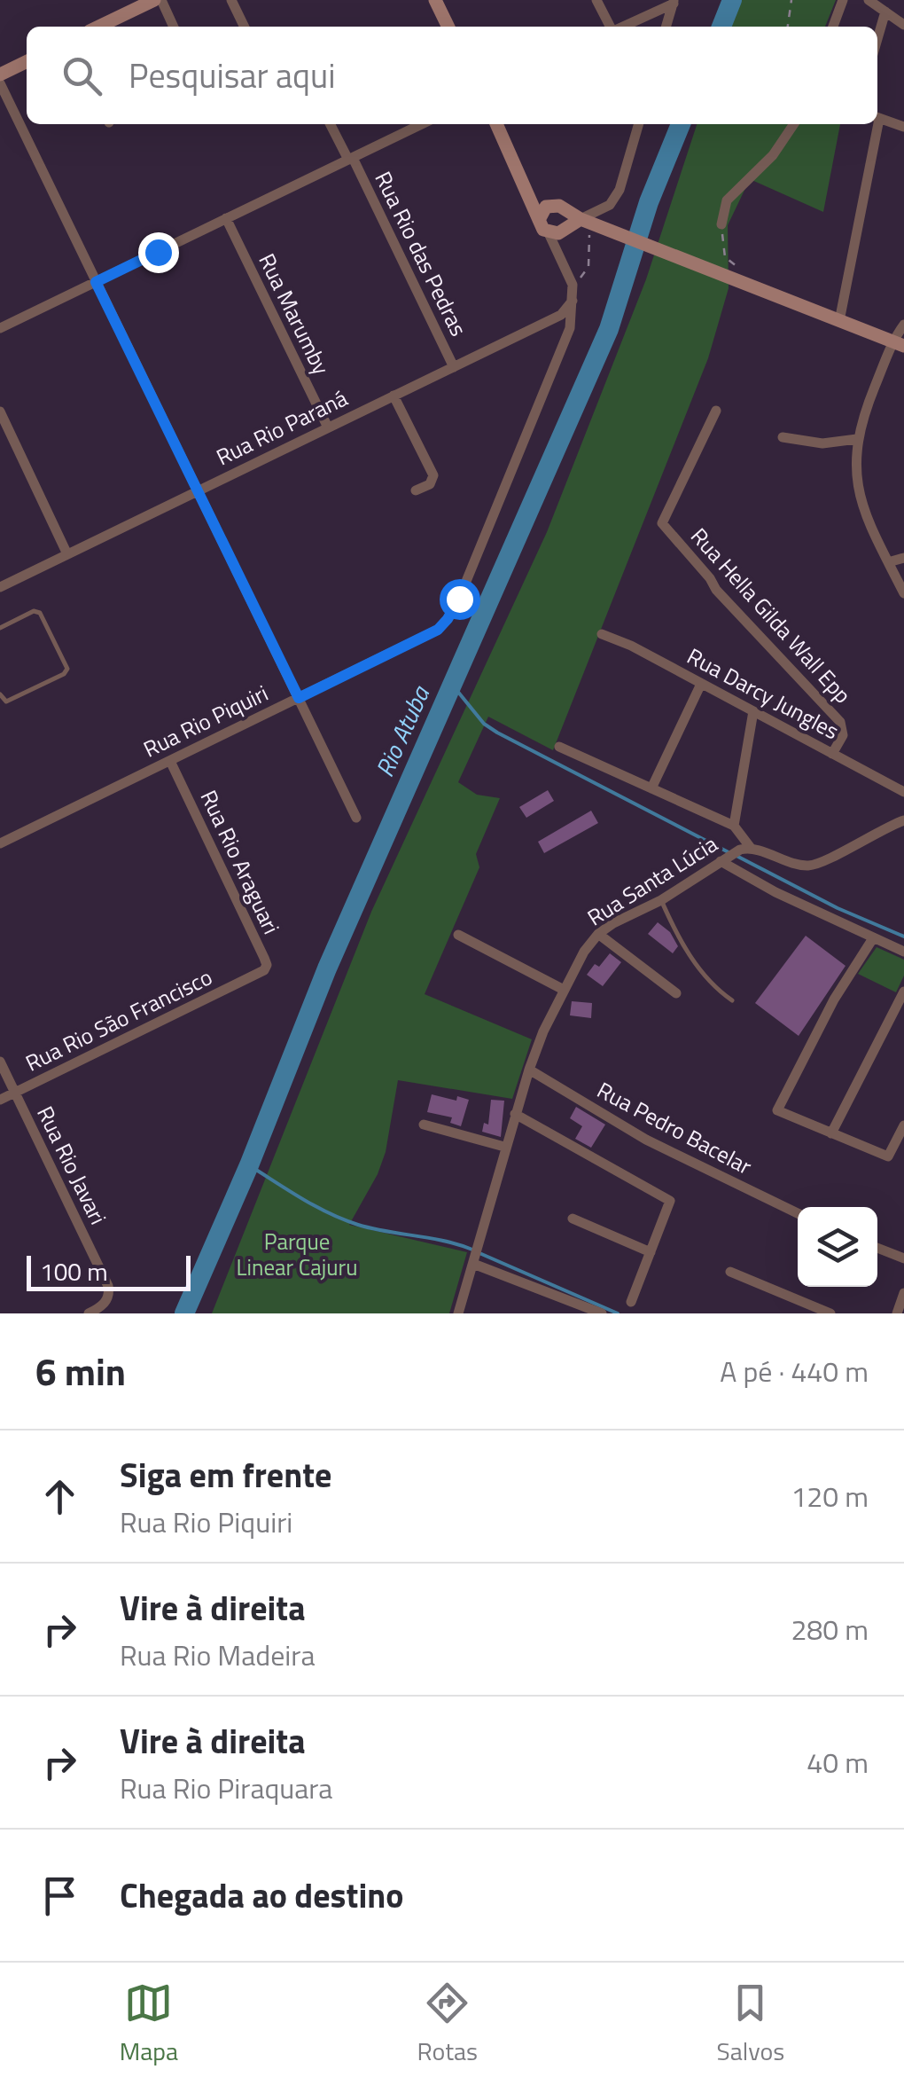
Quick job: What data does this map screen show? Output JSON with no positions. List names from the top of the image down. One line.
{"streets":{"street":["Rua Rio das Pedras","Rua Marumby","Rua Rio Paraná","Rua Hella Gilda Wall Epp","Rua Darcy Jungles","Rua Rio Piquiri","Rua Rio Araguari","Rua Santa Lúcia","Rua Rio São Francisco","Rua Pedro Bacelar","Rua Rio Javari"]},"crossings":[["Rua Rio das Pedras","Rua Rio Paraná"],["Rua Marumby","Rua Rio Paraná"],["Rua Rio Paraná","Rua Rio Piquiri"],["Rua Hella Gilda Wall Epp","Rua Darcy Jungles"],["Rua Rio Piquiri","Rua Rio Araguari"],["Rua Rio Araguari","Rua Rio São Francisco"],["Rua Santa Lúcia","Rua Pedro Bacelar"],["Rua Rio São Francisco","Rua Rio Javari"]],"water":["Rio Atuba"],"parks":["Parque Linear Cajuru"],"scale_bar":"100 m","page":{"search":"Pesquisar aqui","scale":"100 m","heading":["6 min","A pé · 440 m"],"list":[["Siga em frente","Rua Rio Piquiri","120 m"],["Vire à direita","Rua Rio Madeira","280 m"],["Vire à direita","Rua Rio Piraquara","40 m"],"Chegada ao destino"],"nav":["Mapa","Rotas","Salvos"]}}
